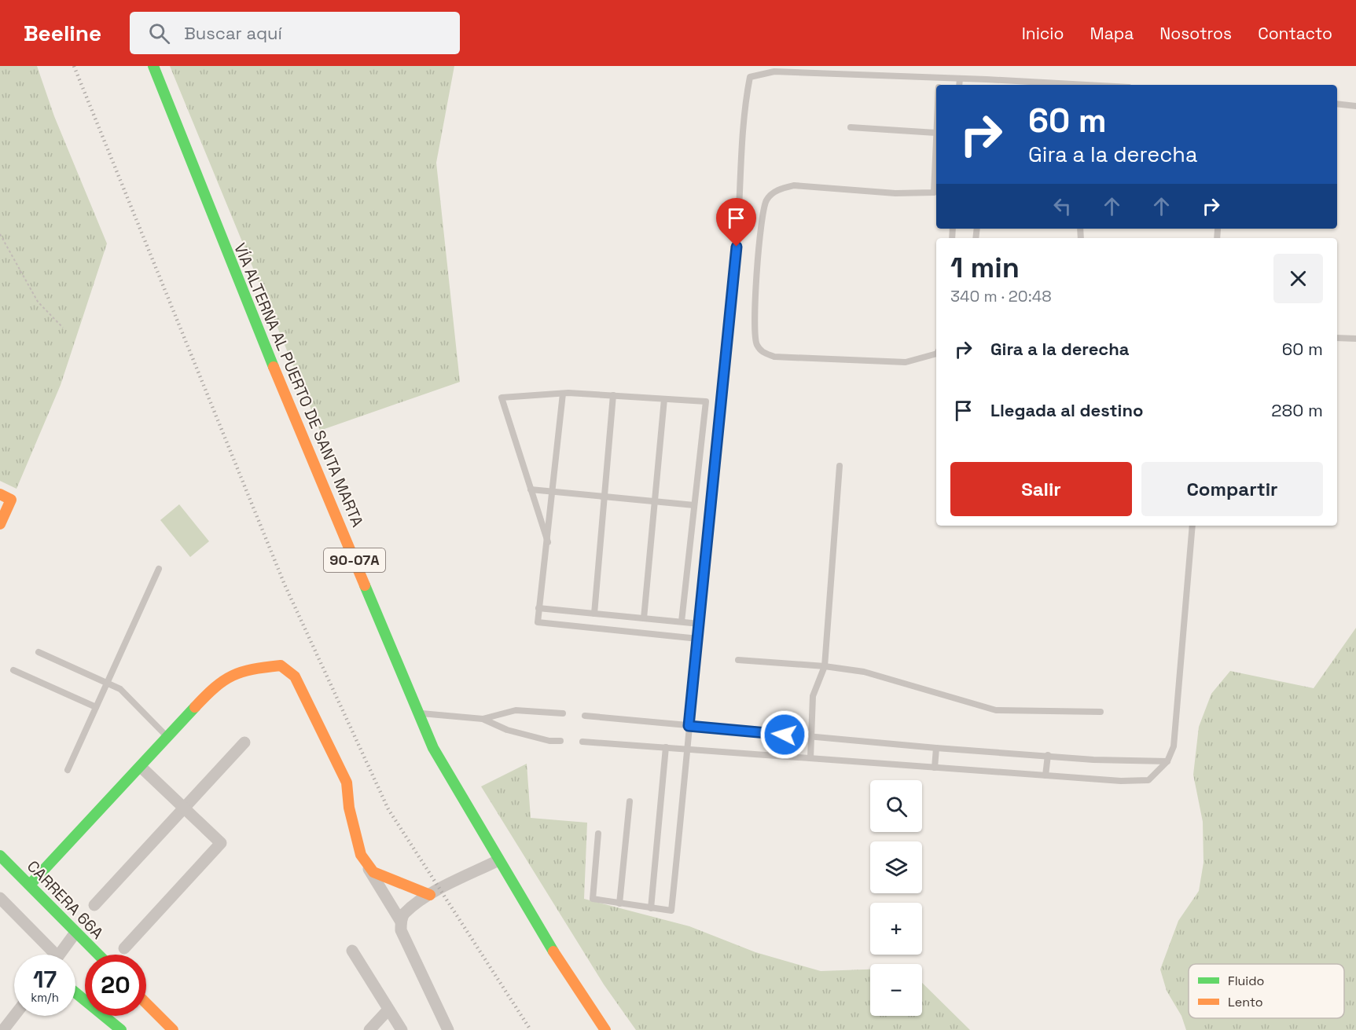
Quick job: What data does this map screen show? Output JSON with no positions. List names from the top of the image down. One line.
{"streets":{"main road":["VÍA ALTERNA AL PUERTO DE SANTA MARTA","90-07A","CARRERA 66A"]},"legend":["Fluido","Lento"],"page":{"header":"Beeline","search":"Buscar aquí","nav":["Inicio","Mapa","Nosotros","Contacto"],"turn":["60 m","Gira a la derecha"],"heading":["1 min","340 m · 20:48"],"list":[{"name":"Gira a la derecha","value":"60 m"},{"name":"Llegada al destino","value":"280 m"}],"buttons":["Salir","Compartir"],"map_buttons":["+","−"],"speed":"17 km/h","limit":"20"}}
